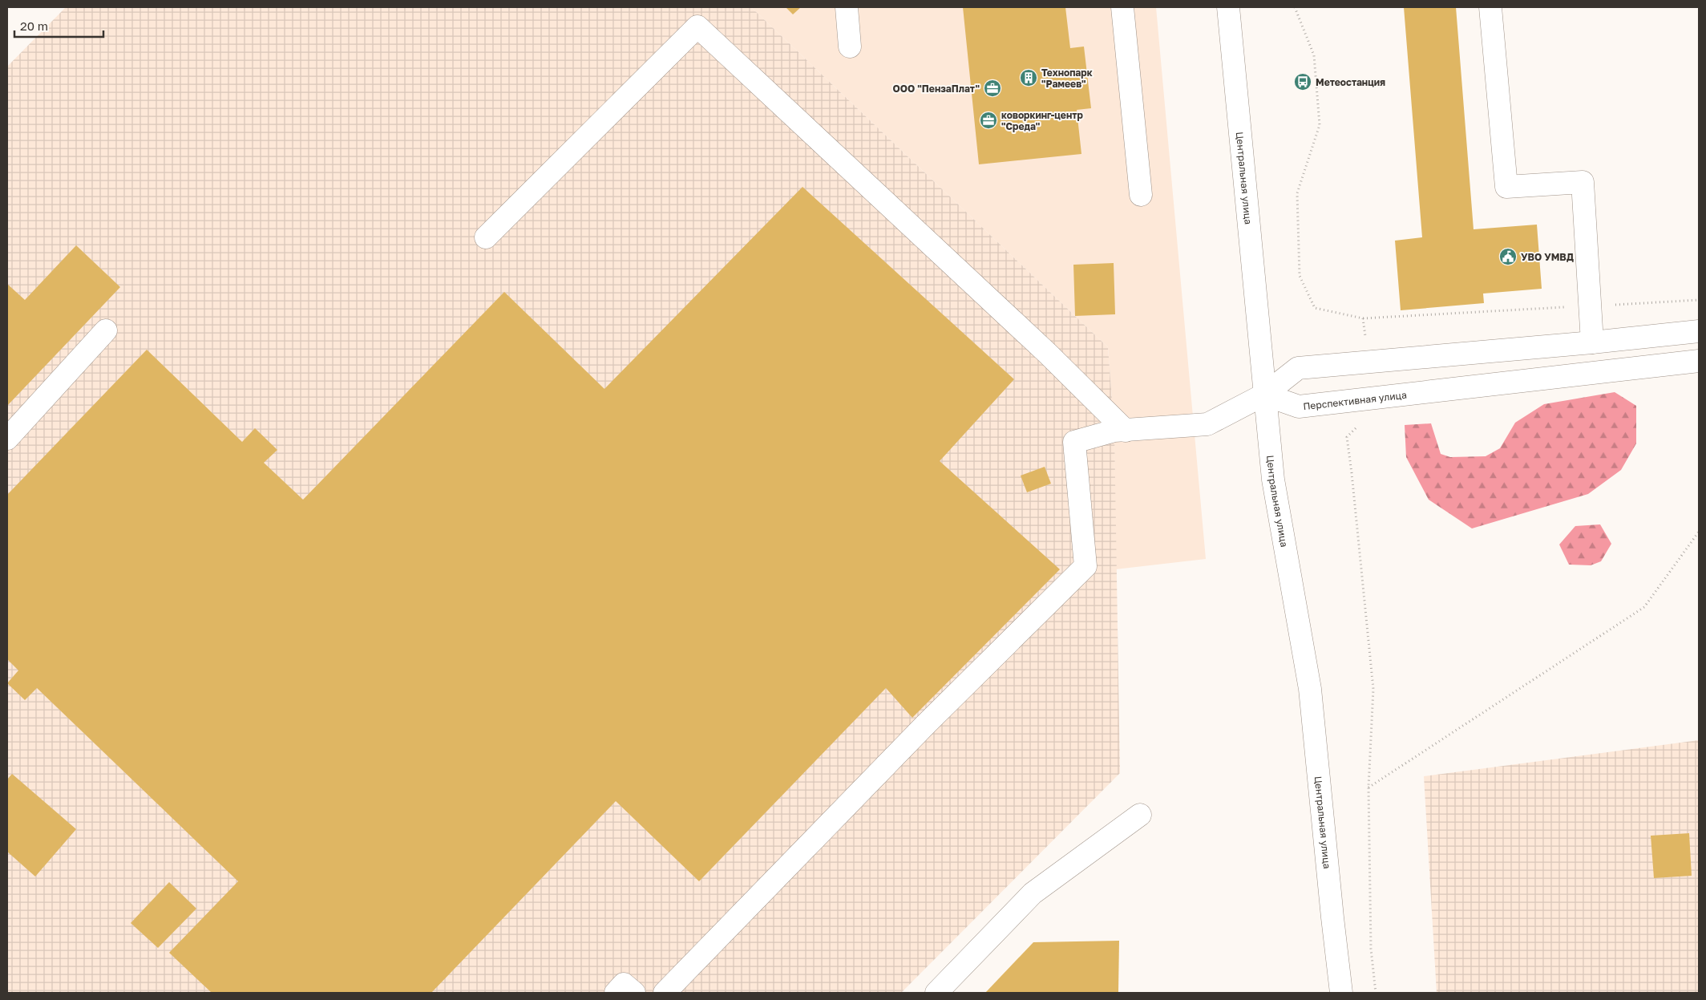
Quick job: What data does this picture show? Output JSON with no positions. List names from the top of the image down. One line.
{"streets":{"main road":["Центральная улица","Перспективная улица"]},"crossings":[["Центральная улица","Перспективная улица"]],"places":{"building":["Технопарк \"Рамеев\""],"bus stop":["Метеостанция"],"office":["ООО \"ПензаПлат\"","коворкинг-центр \"Среда\""],"public building":["УВО УМВД"]},"scale_bar":"20 m"}
